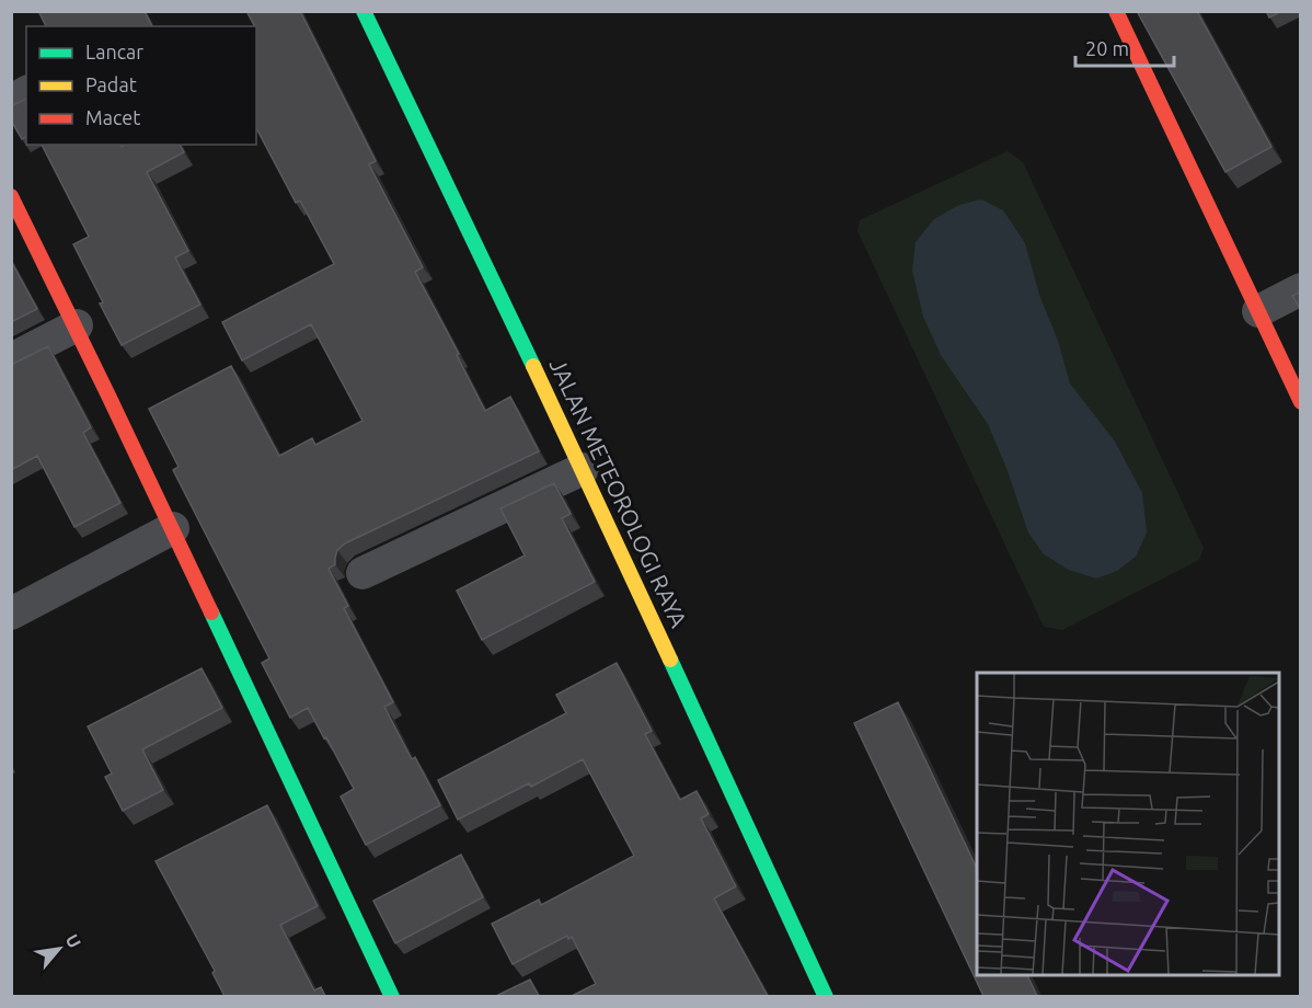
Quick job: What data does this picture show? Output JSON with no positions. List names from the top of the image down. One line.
{"streets":{"street":["JALAN METEOROLOGI RAYA"]},"legend":["Lancar","Padat","Macet"],"scale_bar":"20 m","north":"top right"}
